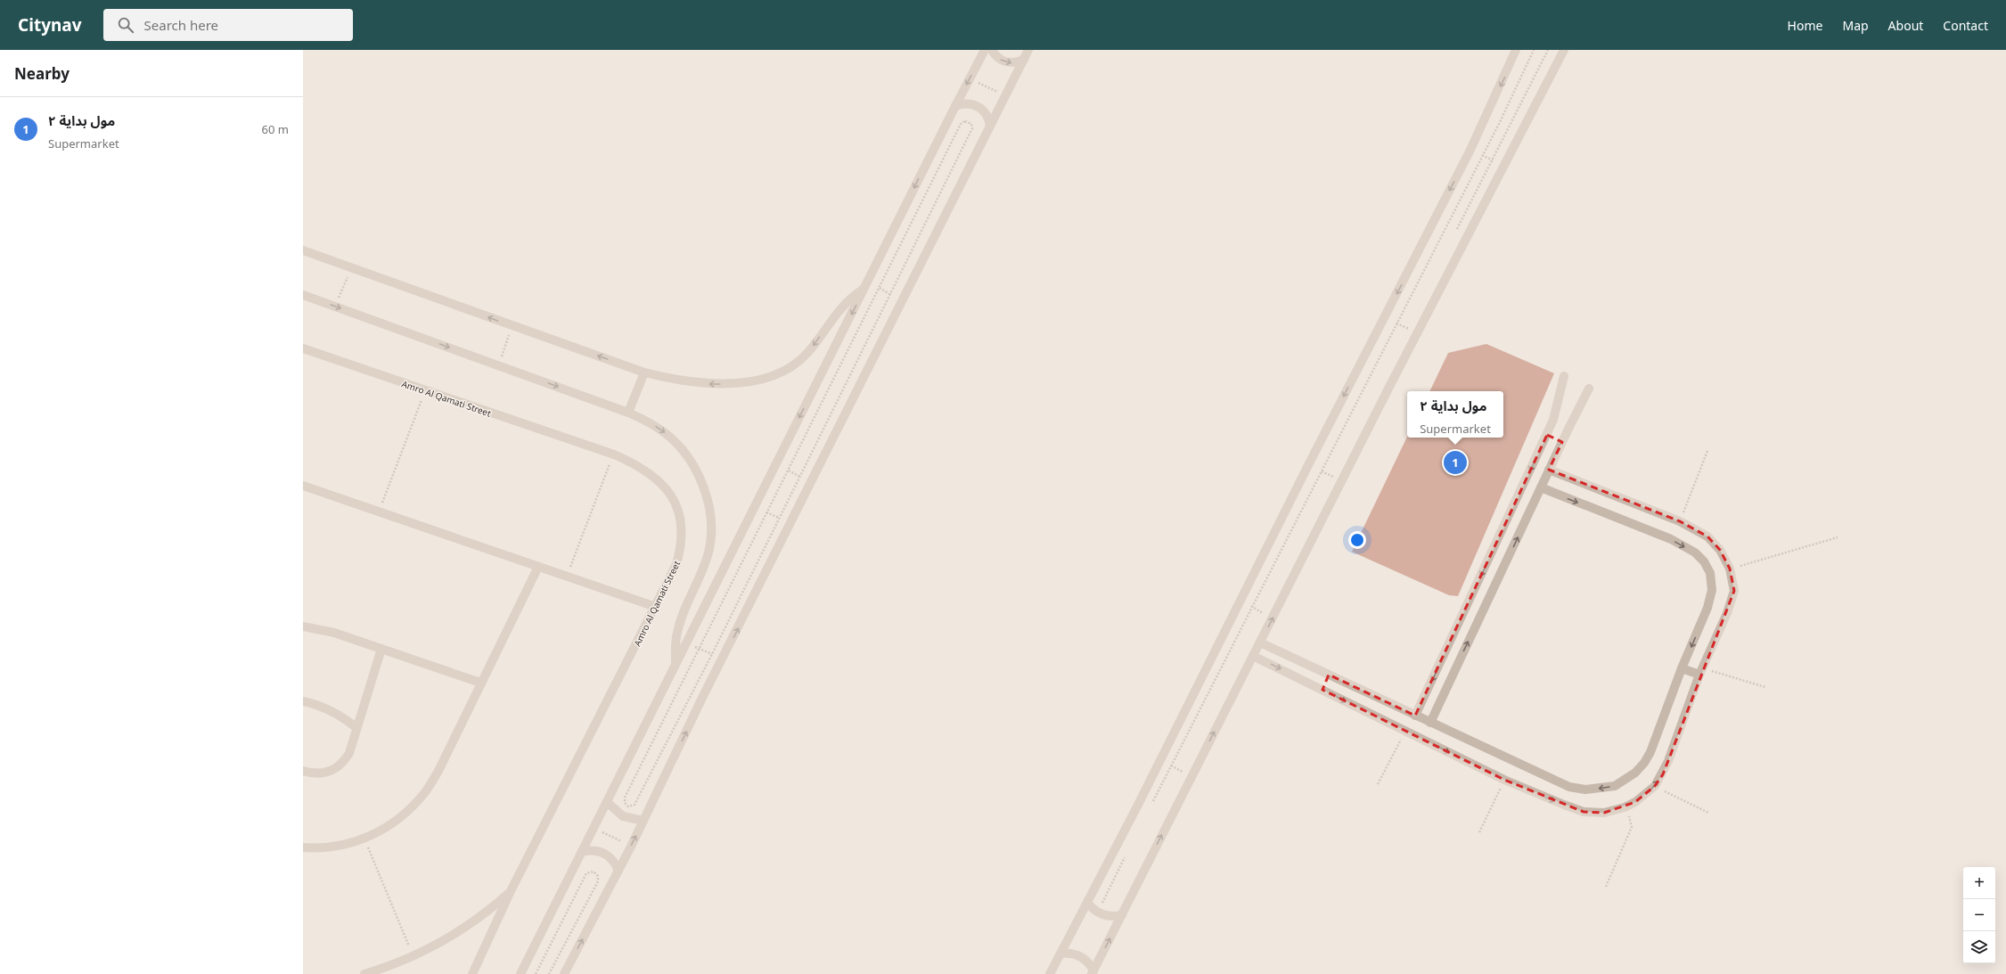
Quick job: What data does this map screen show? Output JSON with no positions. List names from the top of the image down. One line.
{"streets":{"street":["Amro Al Qamati Street"]},"page":{"header":"Citynav","search":"Search here","nav":["Home","Map","About","Contact"],"heading":"Nearby","list":[{"mark":"1","name":"مول بداية ۲","note":"Supermarket","value":"60 m"}],"popup":["مول بداية ۲","Supermarket"],"pins":"1","map_buttons":["+","−"]}}
